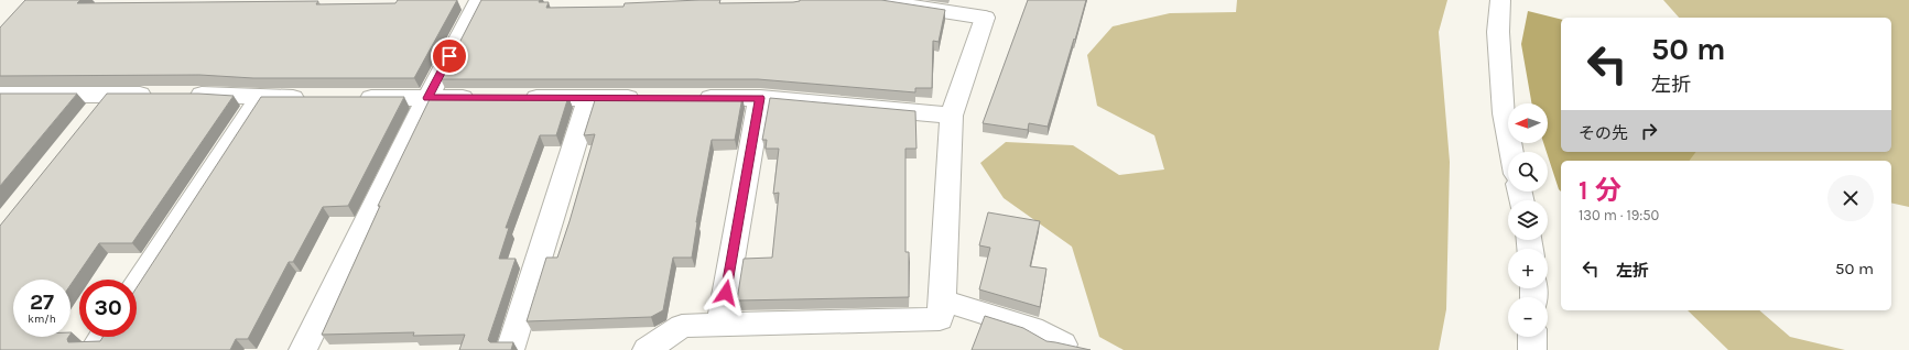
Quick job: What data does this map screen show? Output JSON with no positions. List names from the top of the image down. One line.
{"north":"left","page":{"turn":["50 m","左折"],"map_buttons":["+","−"],"then":"その先","heading":["1 分","130 m · 19:50"],"list":[{"name":"左折","value":"50 m"}],"speed":"27 km/h","limit":"30"}}
